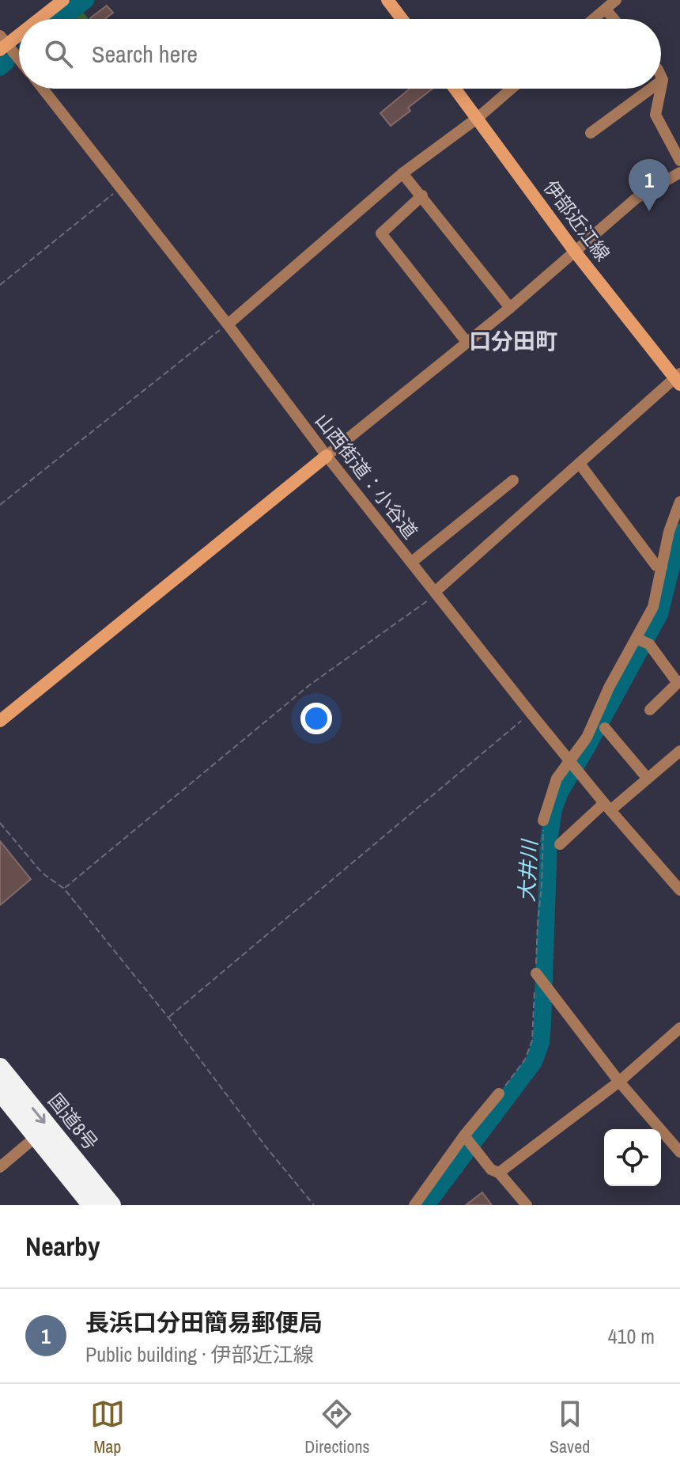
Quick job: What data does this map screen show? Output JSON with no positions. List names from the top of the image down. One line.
{"streets":{"highway":["国道8号"],"street":["伊部近江線","山西街道：小谷道"]},"districts":["口分田町"],"water":["大井川"],"page":{"search":"Search here","pins":"1","heading":"Nearby","list":[{"mark":"1","name":"長浜口分田簡易郵便局","note":"Public building · 伊部近江線","value":"410 m"}],"nav":["Map","Directions","Saved"]}}
